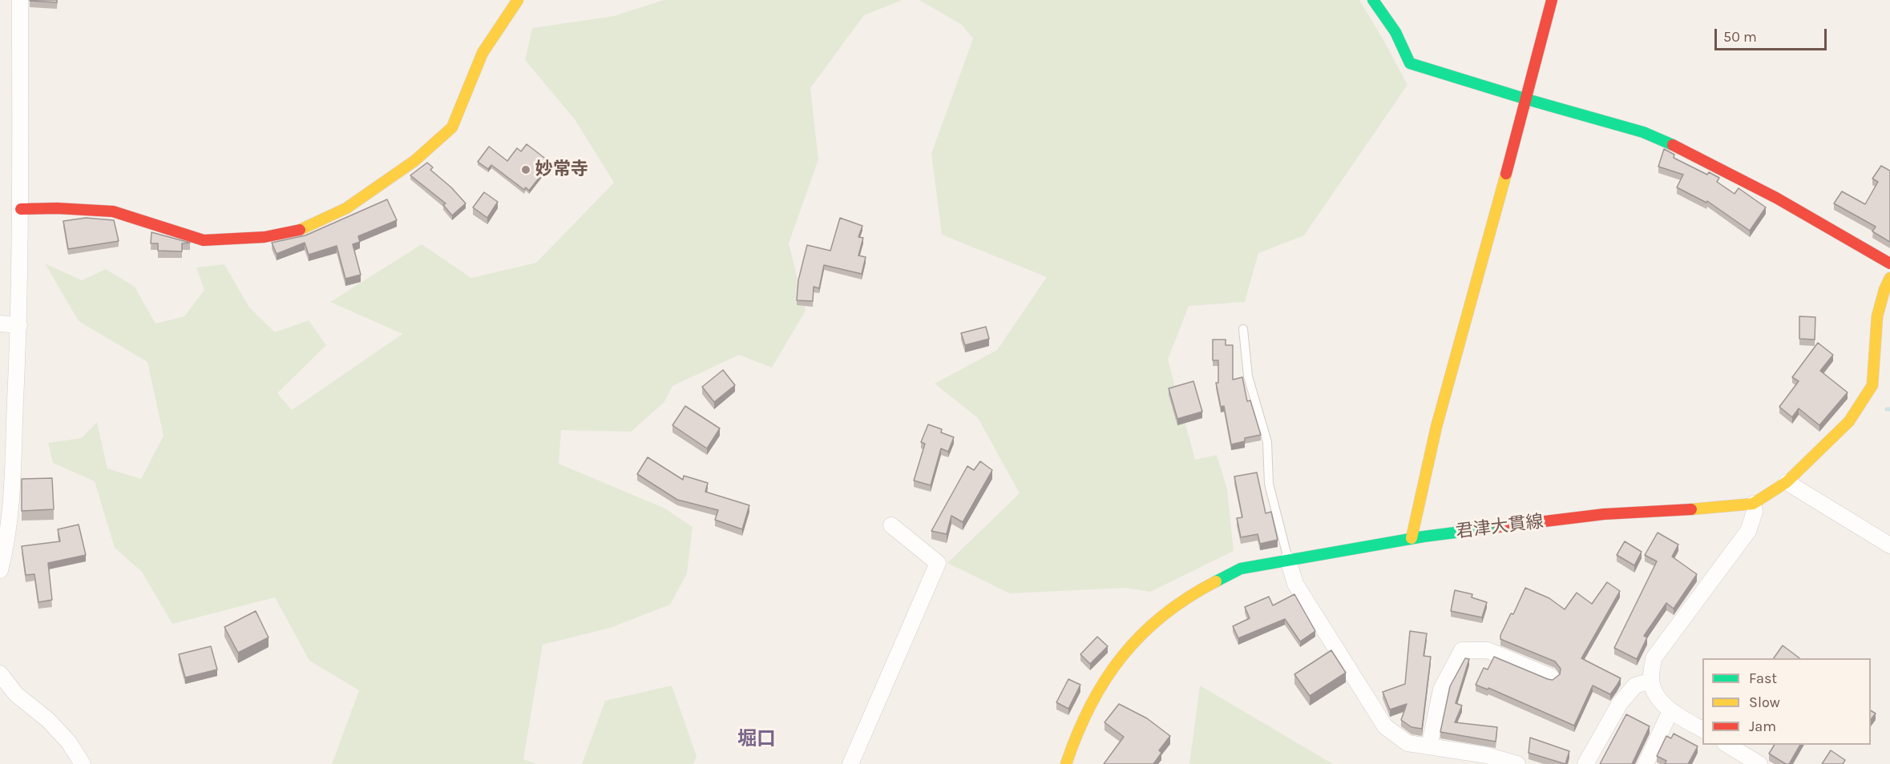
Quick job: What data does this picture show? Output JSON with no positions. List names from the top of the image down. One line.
{"streets":{"street":["君津大貫線"]},"districts":["堀口"],"places":["妙常寺"],"legend":["Fast","Slow","Jam"],"scale_bar":"50 m"}
